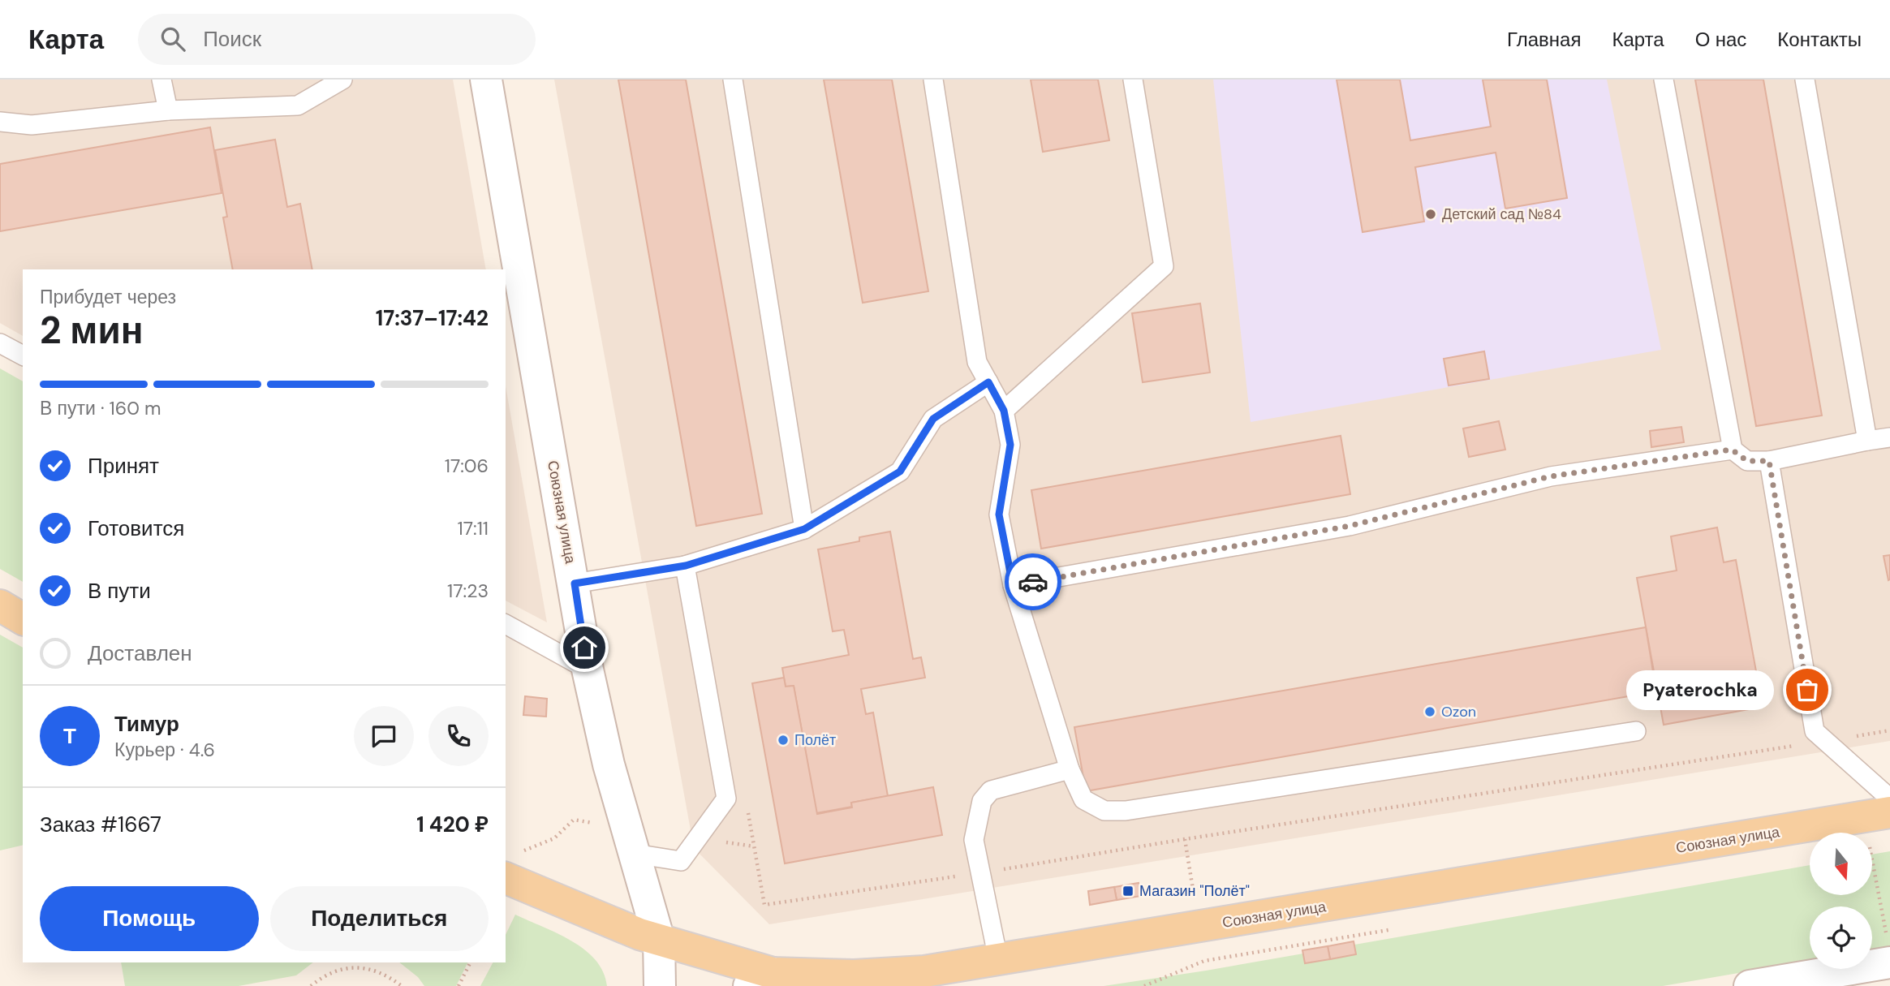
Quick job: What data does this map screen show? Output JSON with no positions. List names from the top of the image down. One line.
{"streets":{"main road":["Союзная улица"]},"places":{"other":["Детский сад №84","Pyaterochka","Ozon","Полёт"],"transit":["Магазин \"Полёт\""]},"north":"bottom","page":{"header":"Карта","search":"Поиск","nav":["Главная","Карта","О нас","Контакты"],"heading":["2 мин","Прибудет через","17:37–17:42"],"panel":["Тимур","Курьер · 4.6","Заказ #1667","1 420 ₽"],"bar":"В пути · 160 m","list":[["Принят","17:06"],["Готовится","17:11"],["В пути","17:23"],"Доставлен"],"bubble":"Pyaterochka","round":"Т","buttons":["Помощь","Поделиться"]}}
